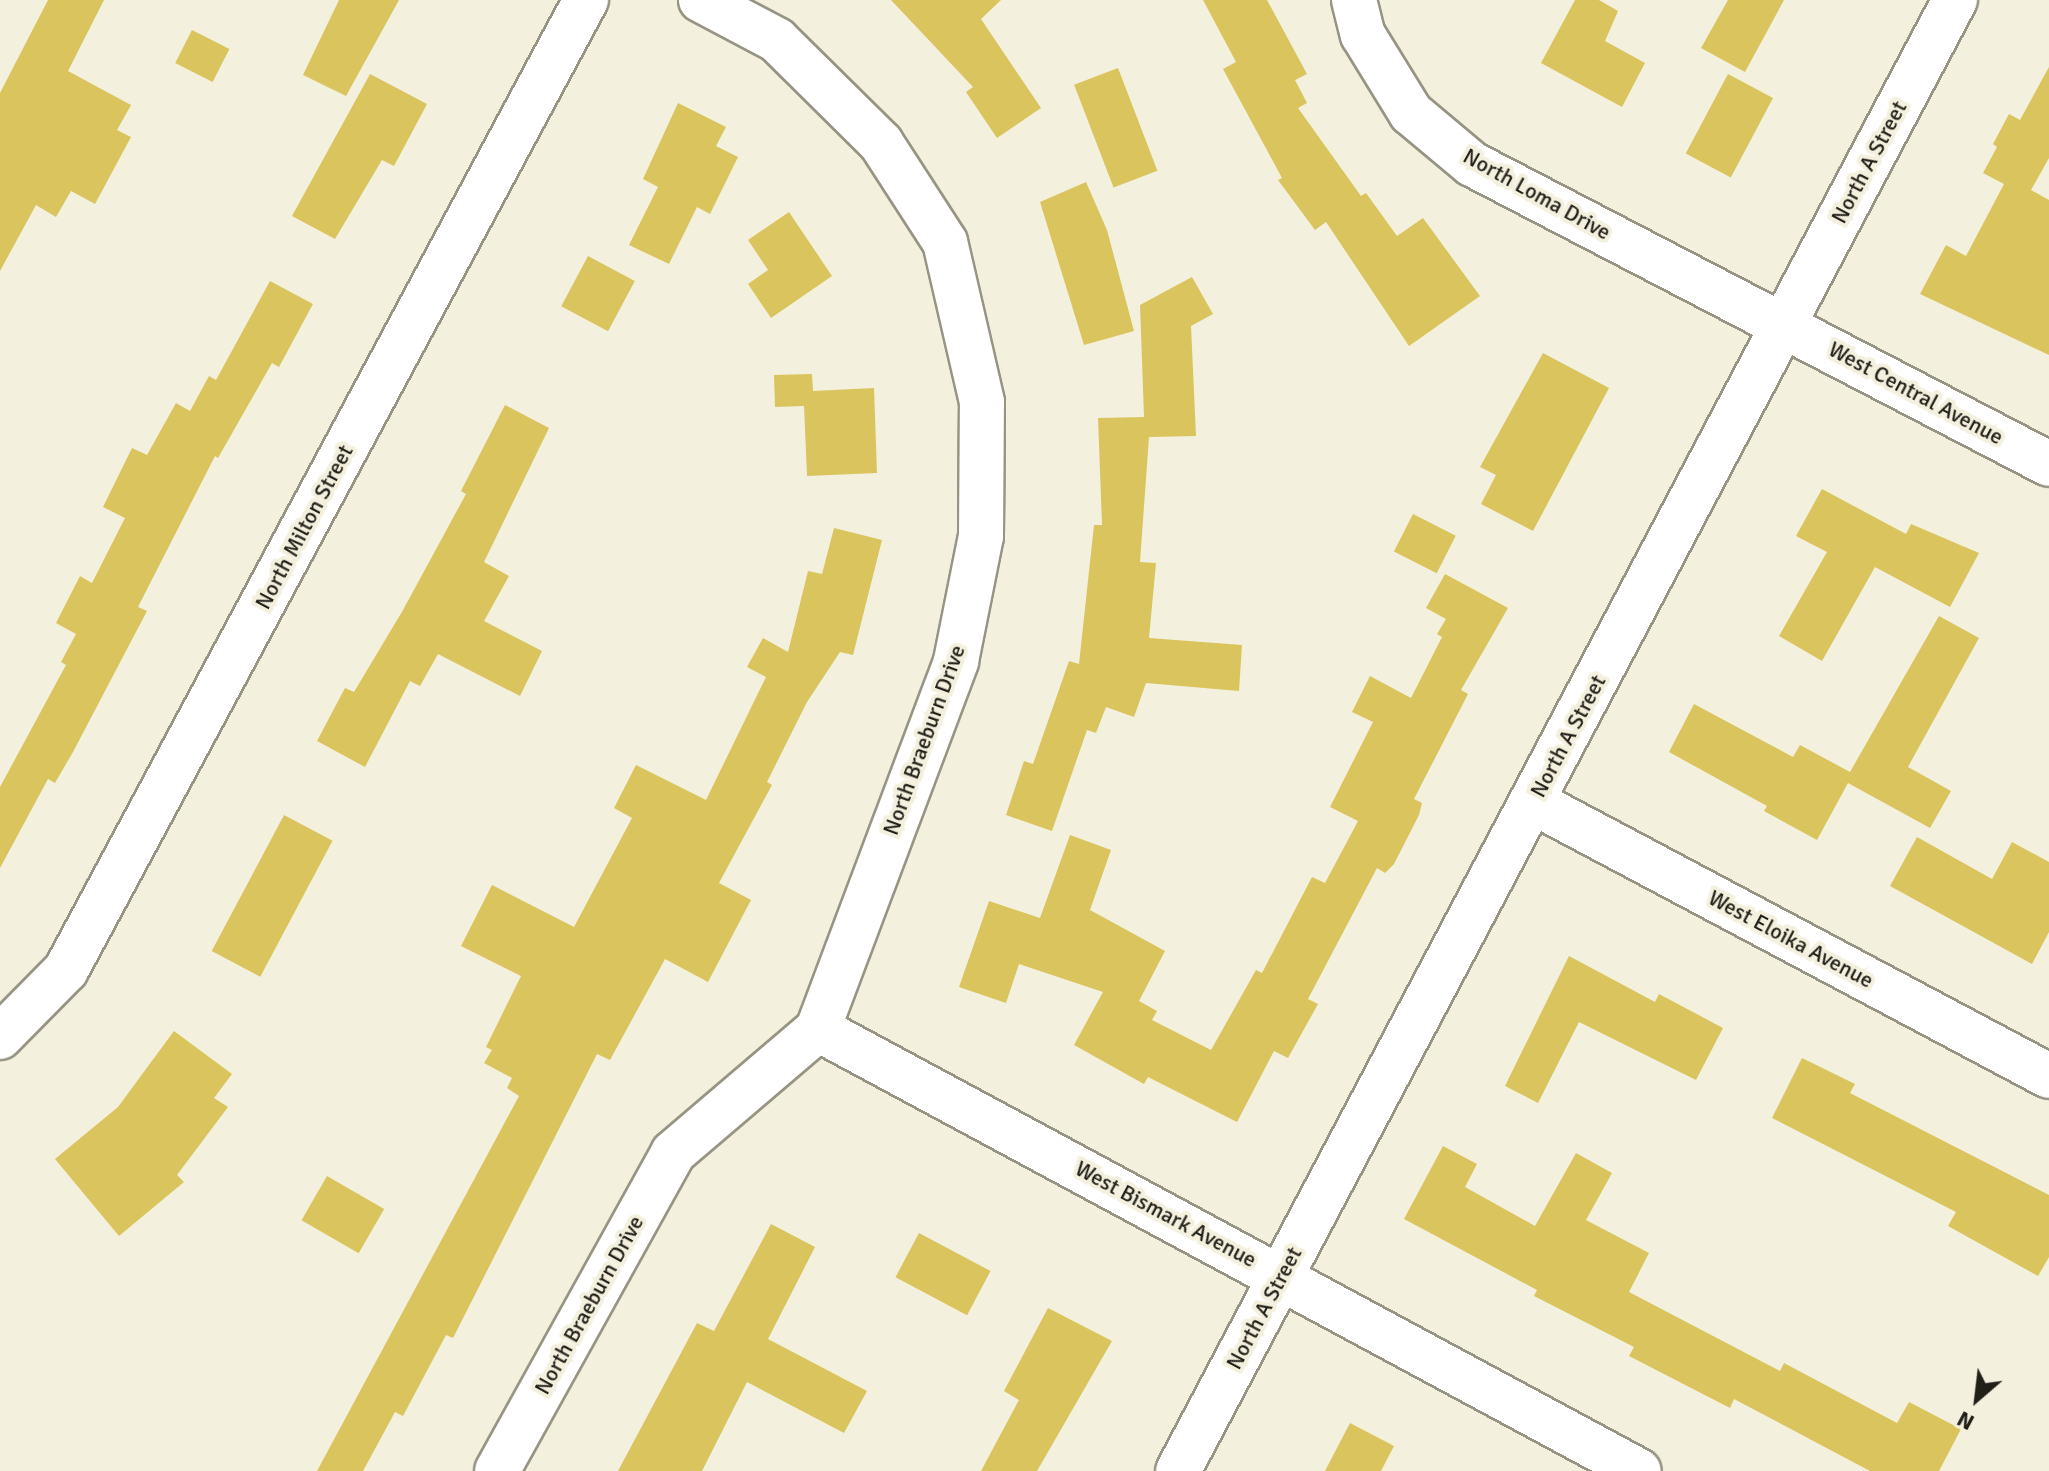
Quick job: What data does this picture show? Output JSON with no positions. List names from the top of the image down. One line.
{"streets":{"street":["North A Street","North Loma Drive","West Central Avenue","North Milton Street","North Braeburn Drive","West Eloika Avenue","West Bismark Avenue"]},"crossings":[["North A Street","North Loma Drive"],["North A Street","West Central Avenue"],["North A Street","West Eloika Avenue"],["North A Street","West Bismark Avenue"],["North Loma Drive","West Central Avenue"],["North Braeburn Drive","West Bismark Avenue"]],"north":"bottom left"}
